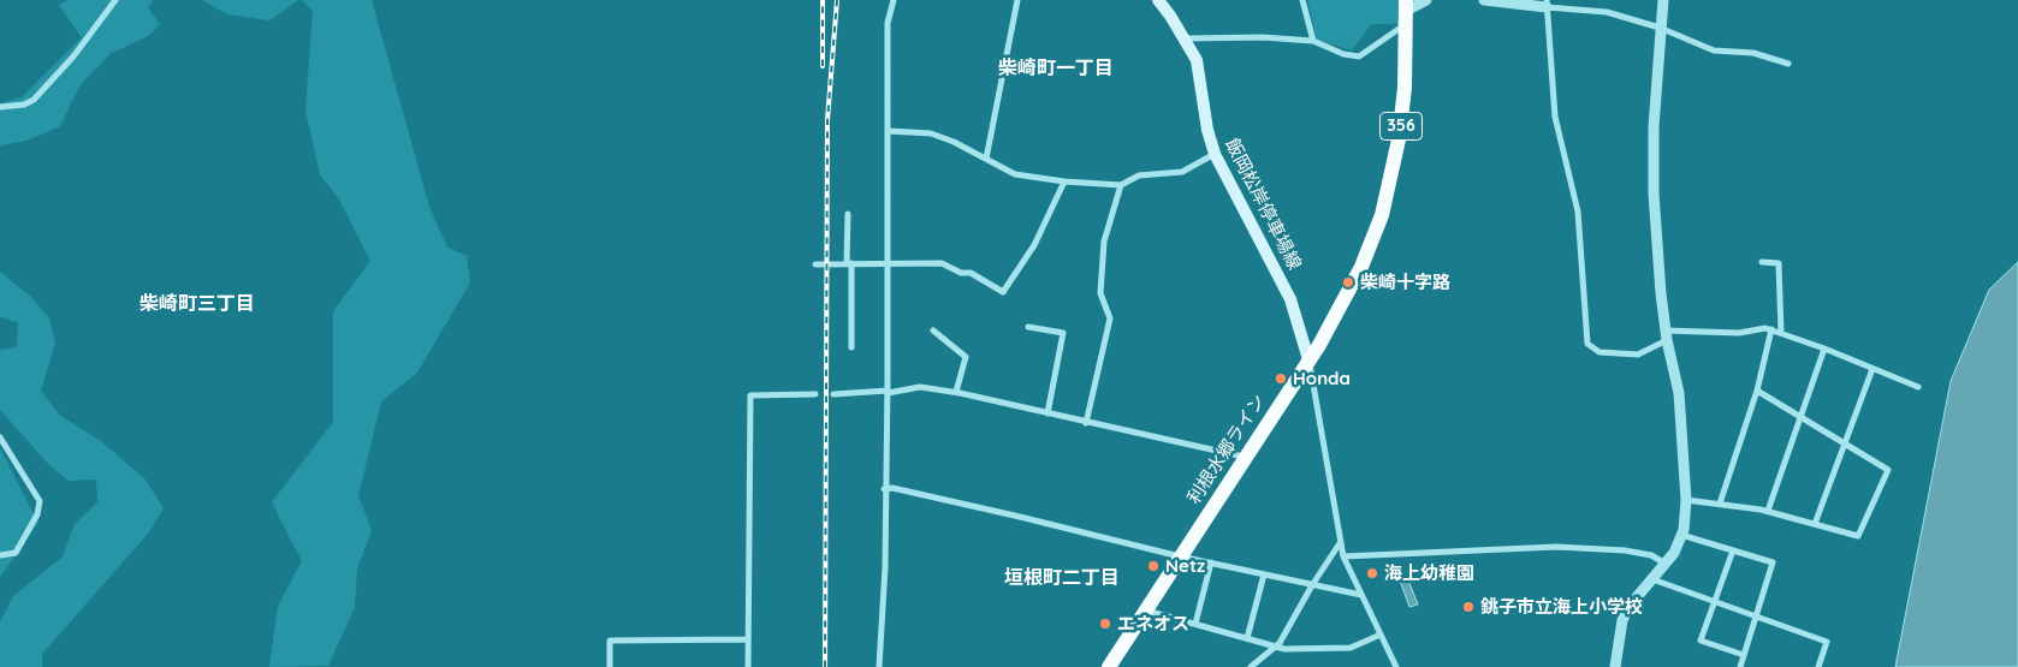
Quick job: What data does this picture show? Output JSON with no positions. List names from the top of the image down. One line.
{"streets":{"highway":["356","利根水郷ライン"],"main road":["飯岡松岸停車場線"]},"crossings":[["飯岡松岸停車場線","利根水郷ライン"]],"districts":["柴崎町一丁目","柴崎町三丁目","垣根町二丁目"],"places":["柴崎十字路","Honda","Netz","海上幼稚園","銚子市立海上小学校","エネオス"]}
